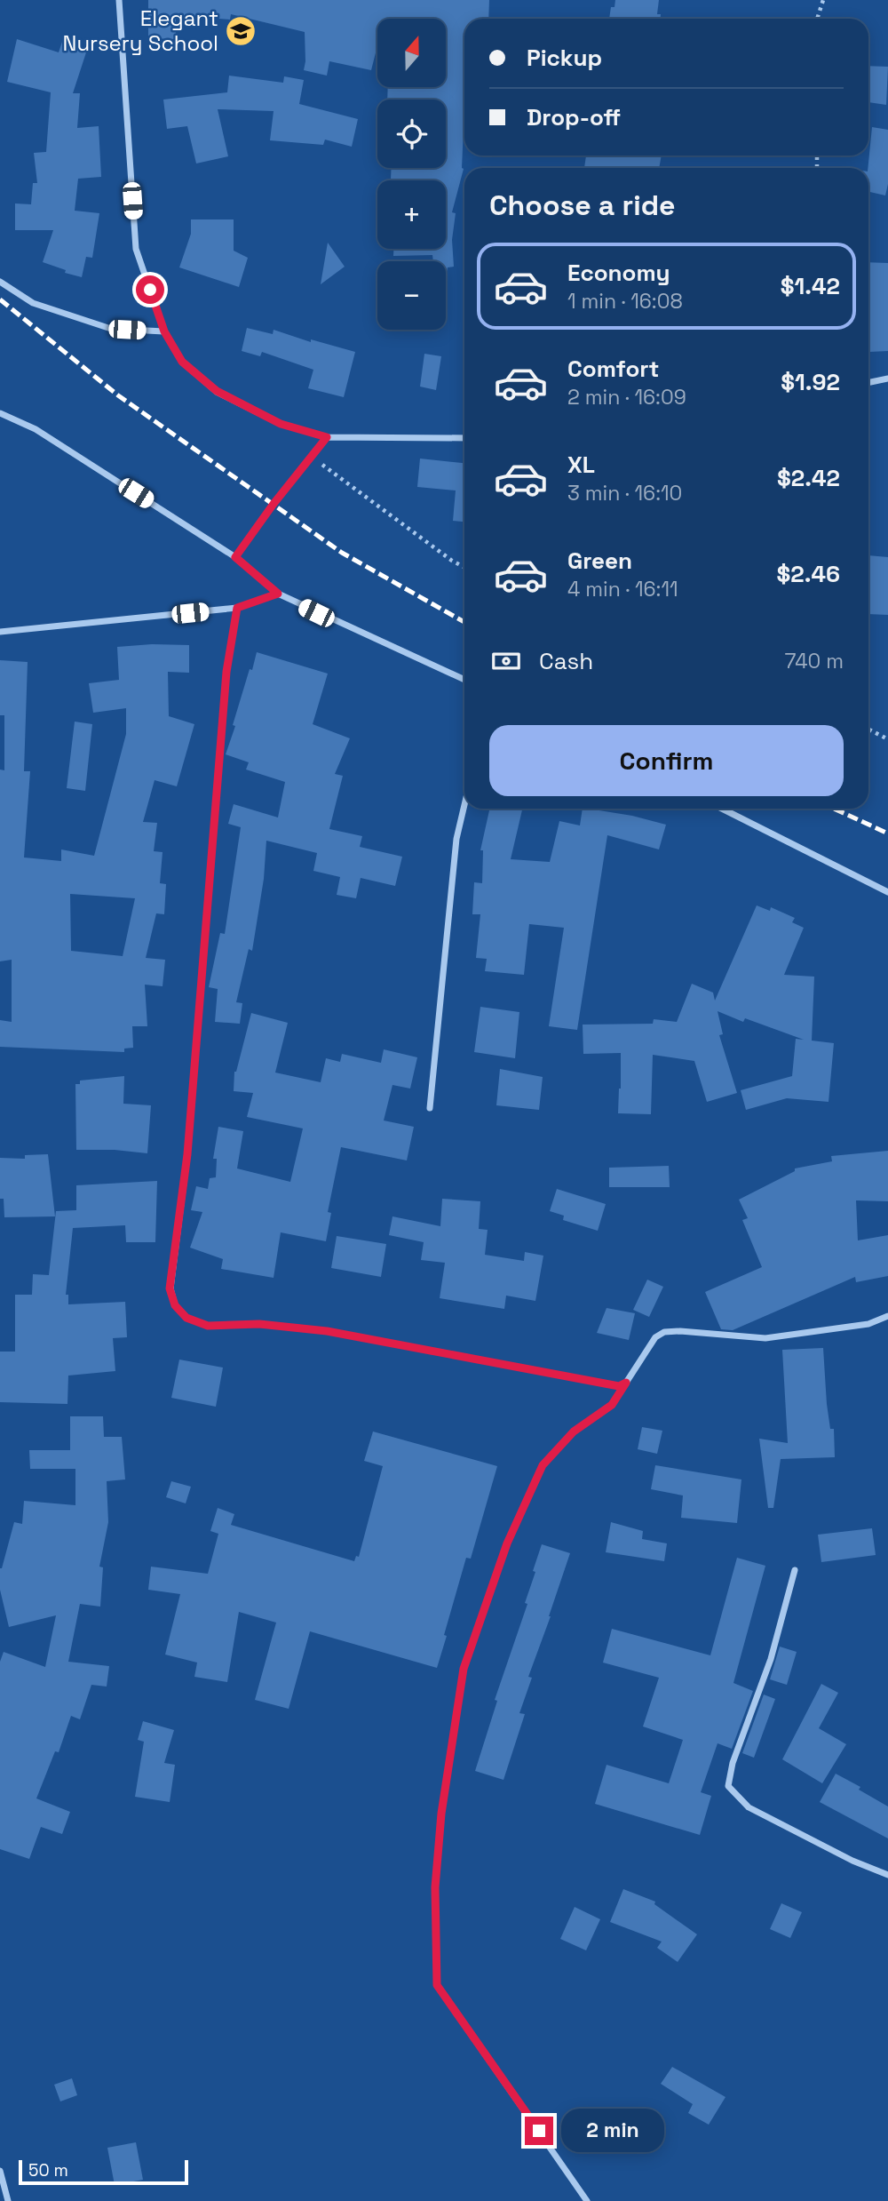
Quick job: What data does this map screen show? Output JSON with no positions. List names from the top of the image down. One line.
{"places":{"school or university":["Elegant Nursery School"]},"scale_bar":"50 m","north":"top","page":{"map_buttons":["+","−"],"banner":["Pickup","Drop-off"],"heading":"Choose a ride","list":[{"name":"Economy","note":"1 min · 16:08","value":"$1.42"},{"name":"Comfort","note":"2 min · 16:09","value":"$1.92"},{"name":"XL","note":"3 min · 16:10","value":"$2.42"},{"name":"Green","note":"4 min · 16:11","value":"$2.46"}],"pay":["Cash","740 m"],"buttons":"Confirm","bubble":"2 min","scale":"50 m"}}
